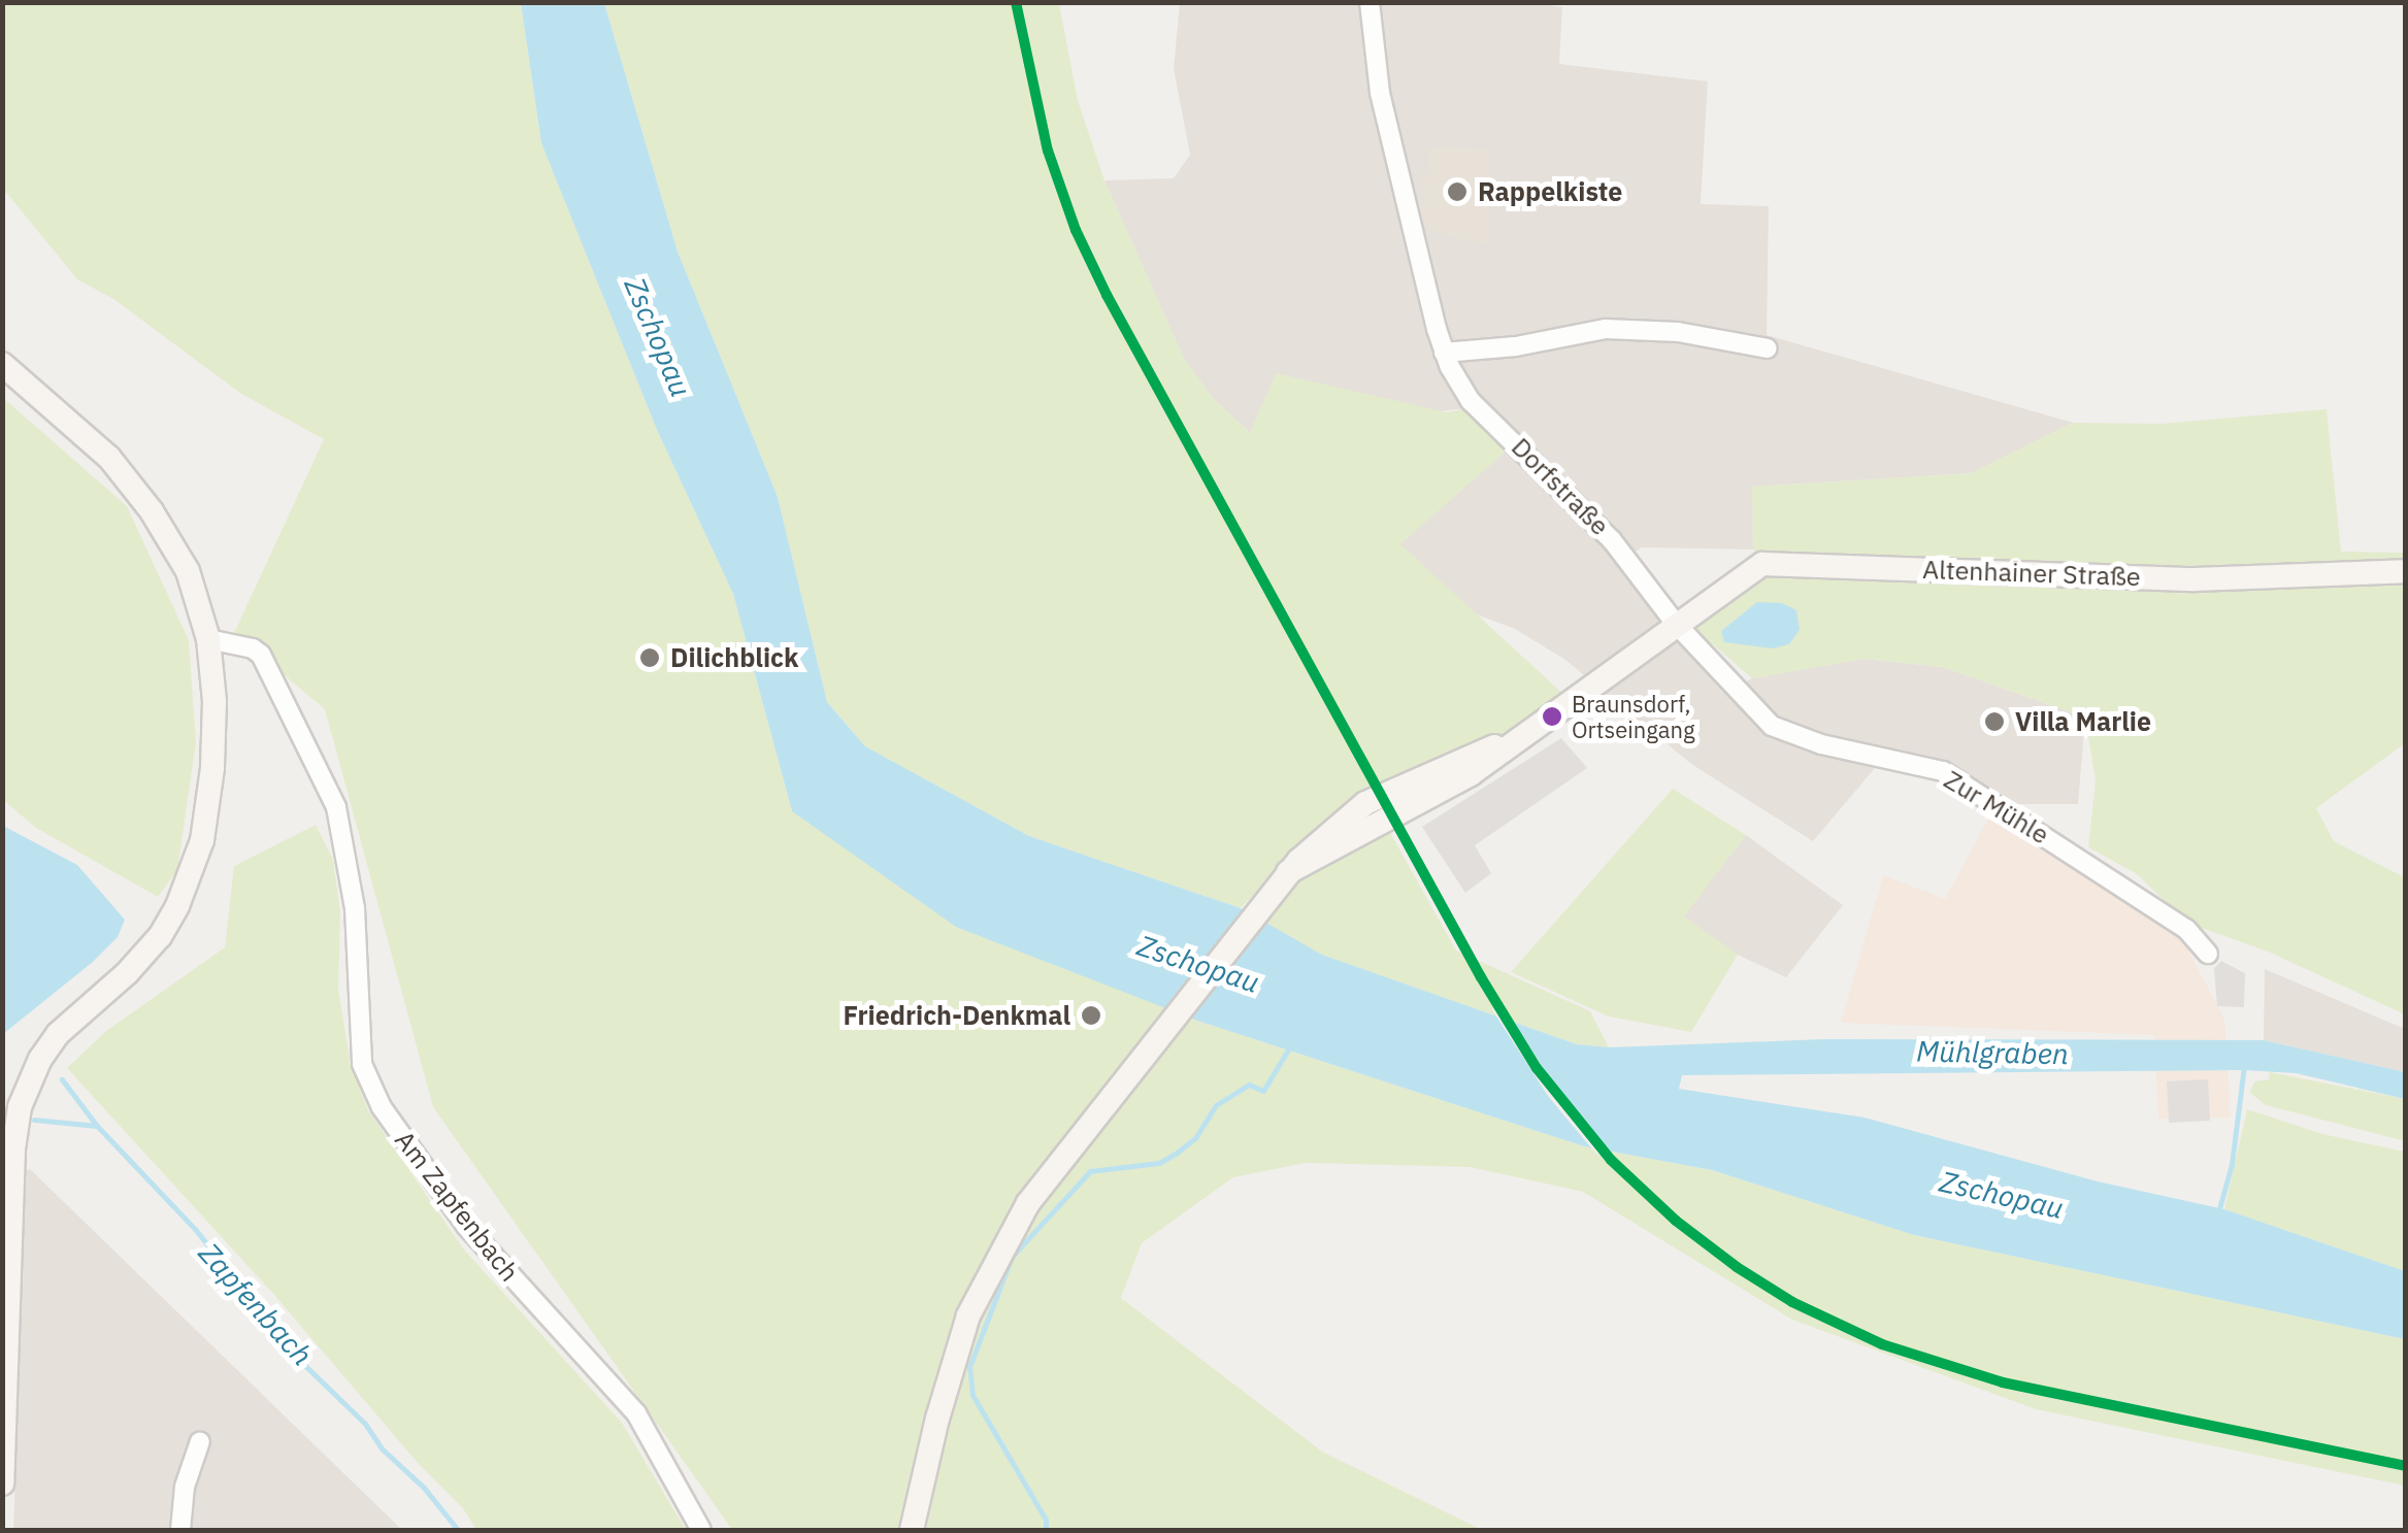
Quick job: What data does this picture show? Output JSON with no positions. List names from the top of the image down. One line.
{"streets":{"street":["Dorfstraße","Altenhainer Straße","Zur Mühle","Am Zapfenbach"]},"crossings":[["Dorfstraße","Altenhainer Straße"],["Dorfstraße","Zur Mühle"],["Altenhainer Straße","Zur Mühle"]],"water":["Zschopau","Mühlgraben","Zapfenbach"],"places":["Rappelkiste","Dilichblick","Braunsdorf, Ortseingang","Villa Marlie","Friedrich-Denkmal"]}
